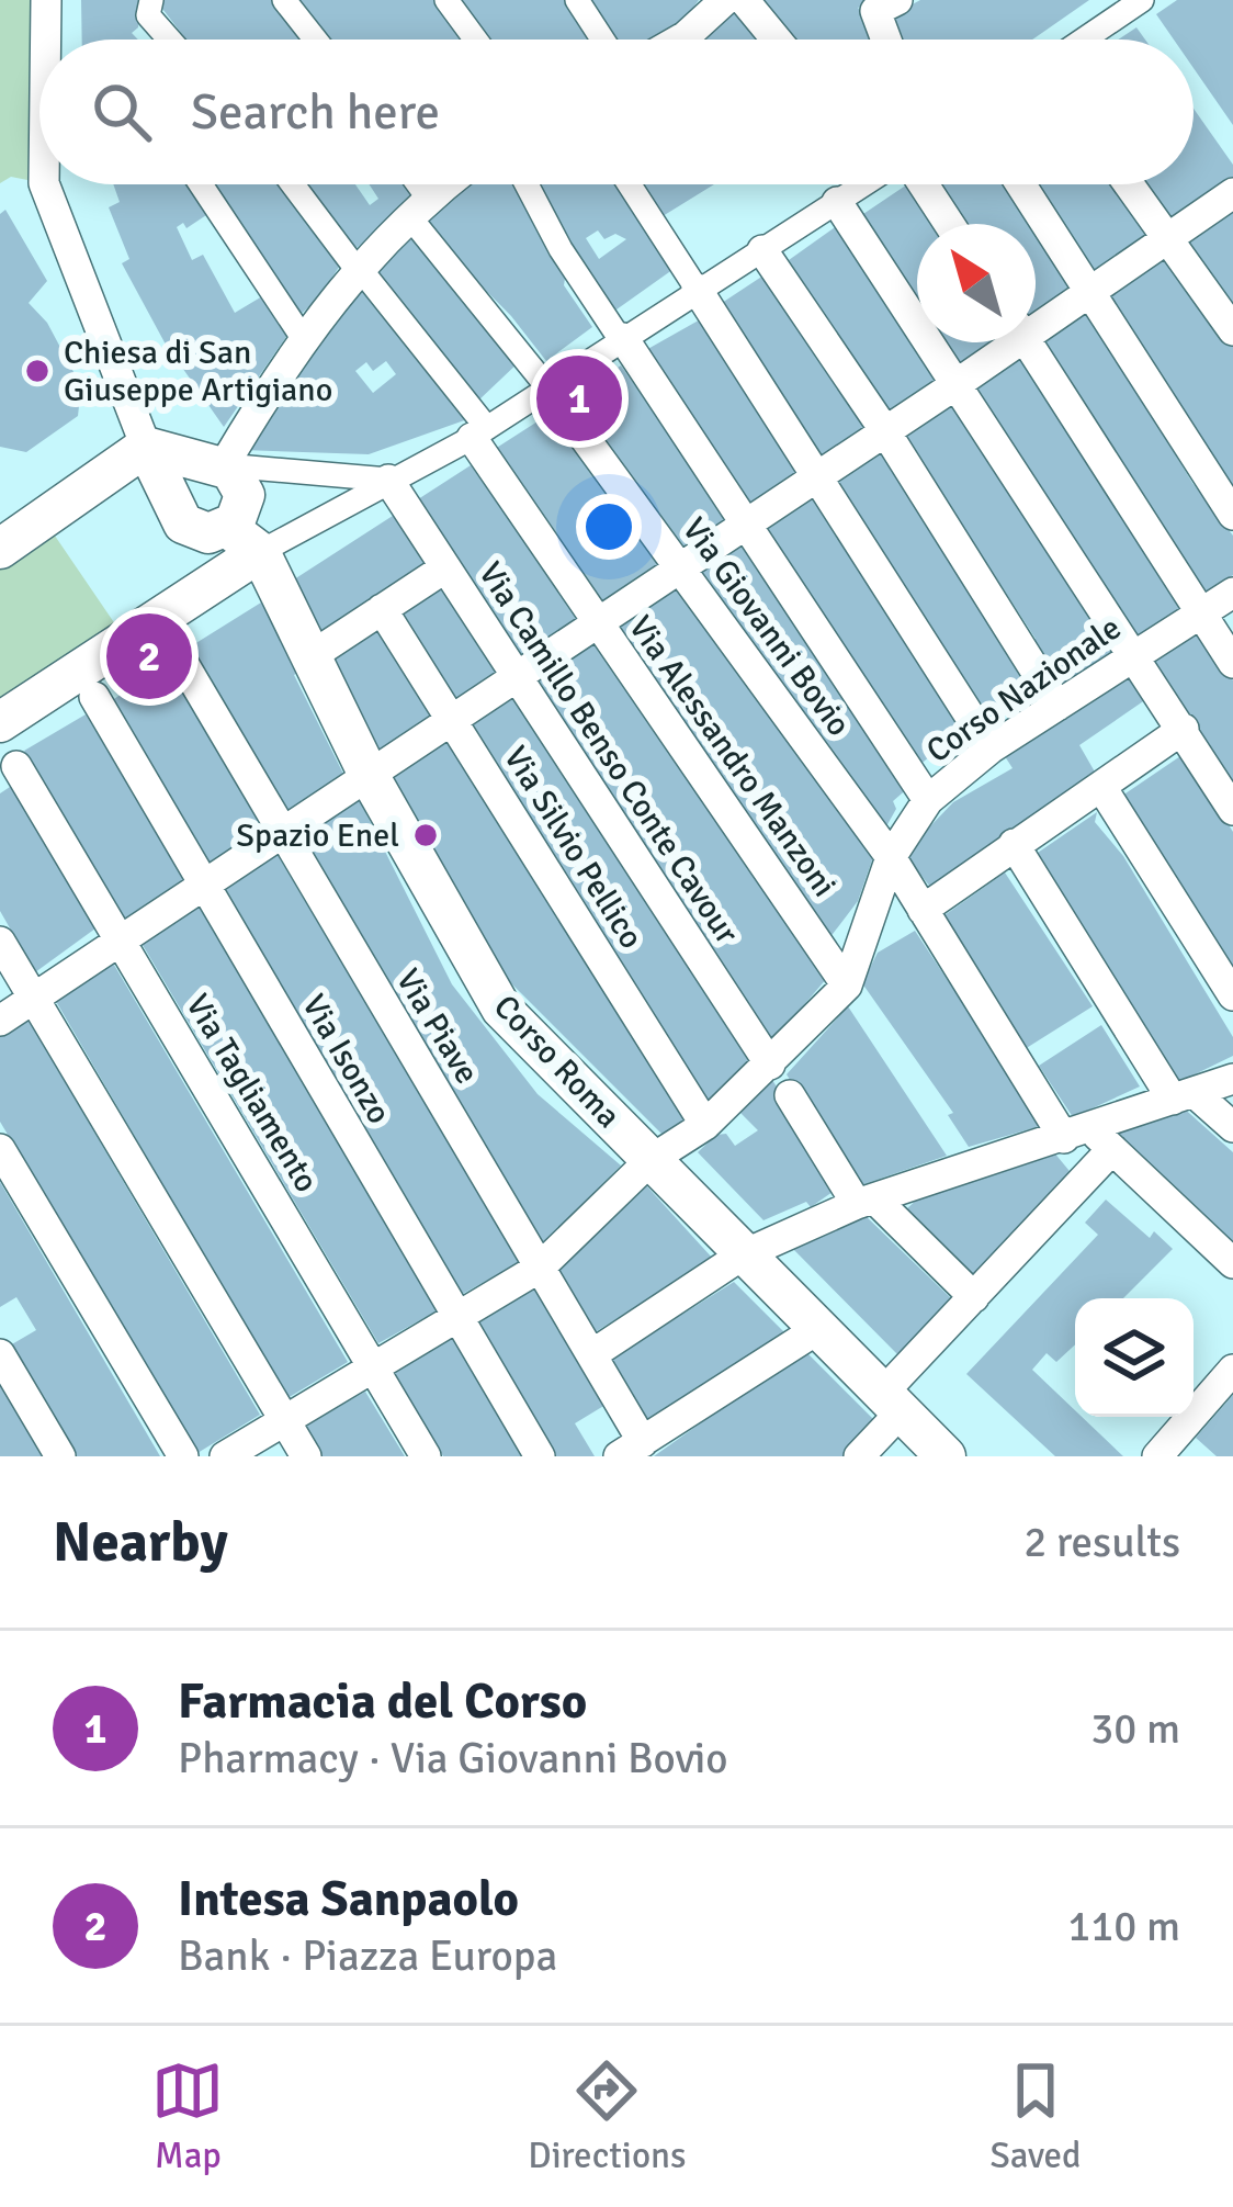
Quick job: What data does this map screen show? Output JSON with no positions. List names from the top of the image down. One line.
{"streets":{"main road":["Corso Roma"],"street":["Via Giovanni Bovio","Corso Nazionale","Via Camillo Benso Conte Cavour","Via Alessandro Manzoni","Via Silvio Pellico","Via Piave","Via Isonzo","Via Tagliamento"]},"crossings":[["Via Giovanni Bovio","Corso Nazionale"],["Corso Nazionale","Via Camillo Benso Conte Cavour"],["Corso Nazionale","Via Alessandro Manzoni"],["Corso Nazionale","Via Silvio Pellico"]],"places":["Chiesa di San Giuseppe Artigiano","Spazio Enel"],"north":"top left","page":{"search":"Search here","pins":["1","2"],"heading":["Nearby","2 results"],"list":[{"mark":"1","name":"Farmacia del Corso","note":"Pharmacy · Via Giovanni Bovio","value":"30 m"},{"mark":"2","name":"Intesa Sanpaolo","note":"Bank · Piazza Europa","value":"110 m"}],"nav":["Map","Directions","Saved"]}}
